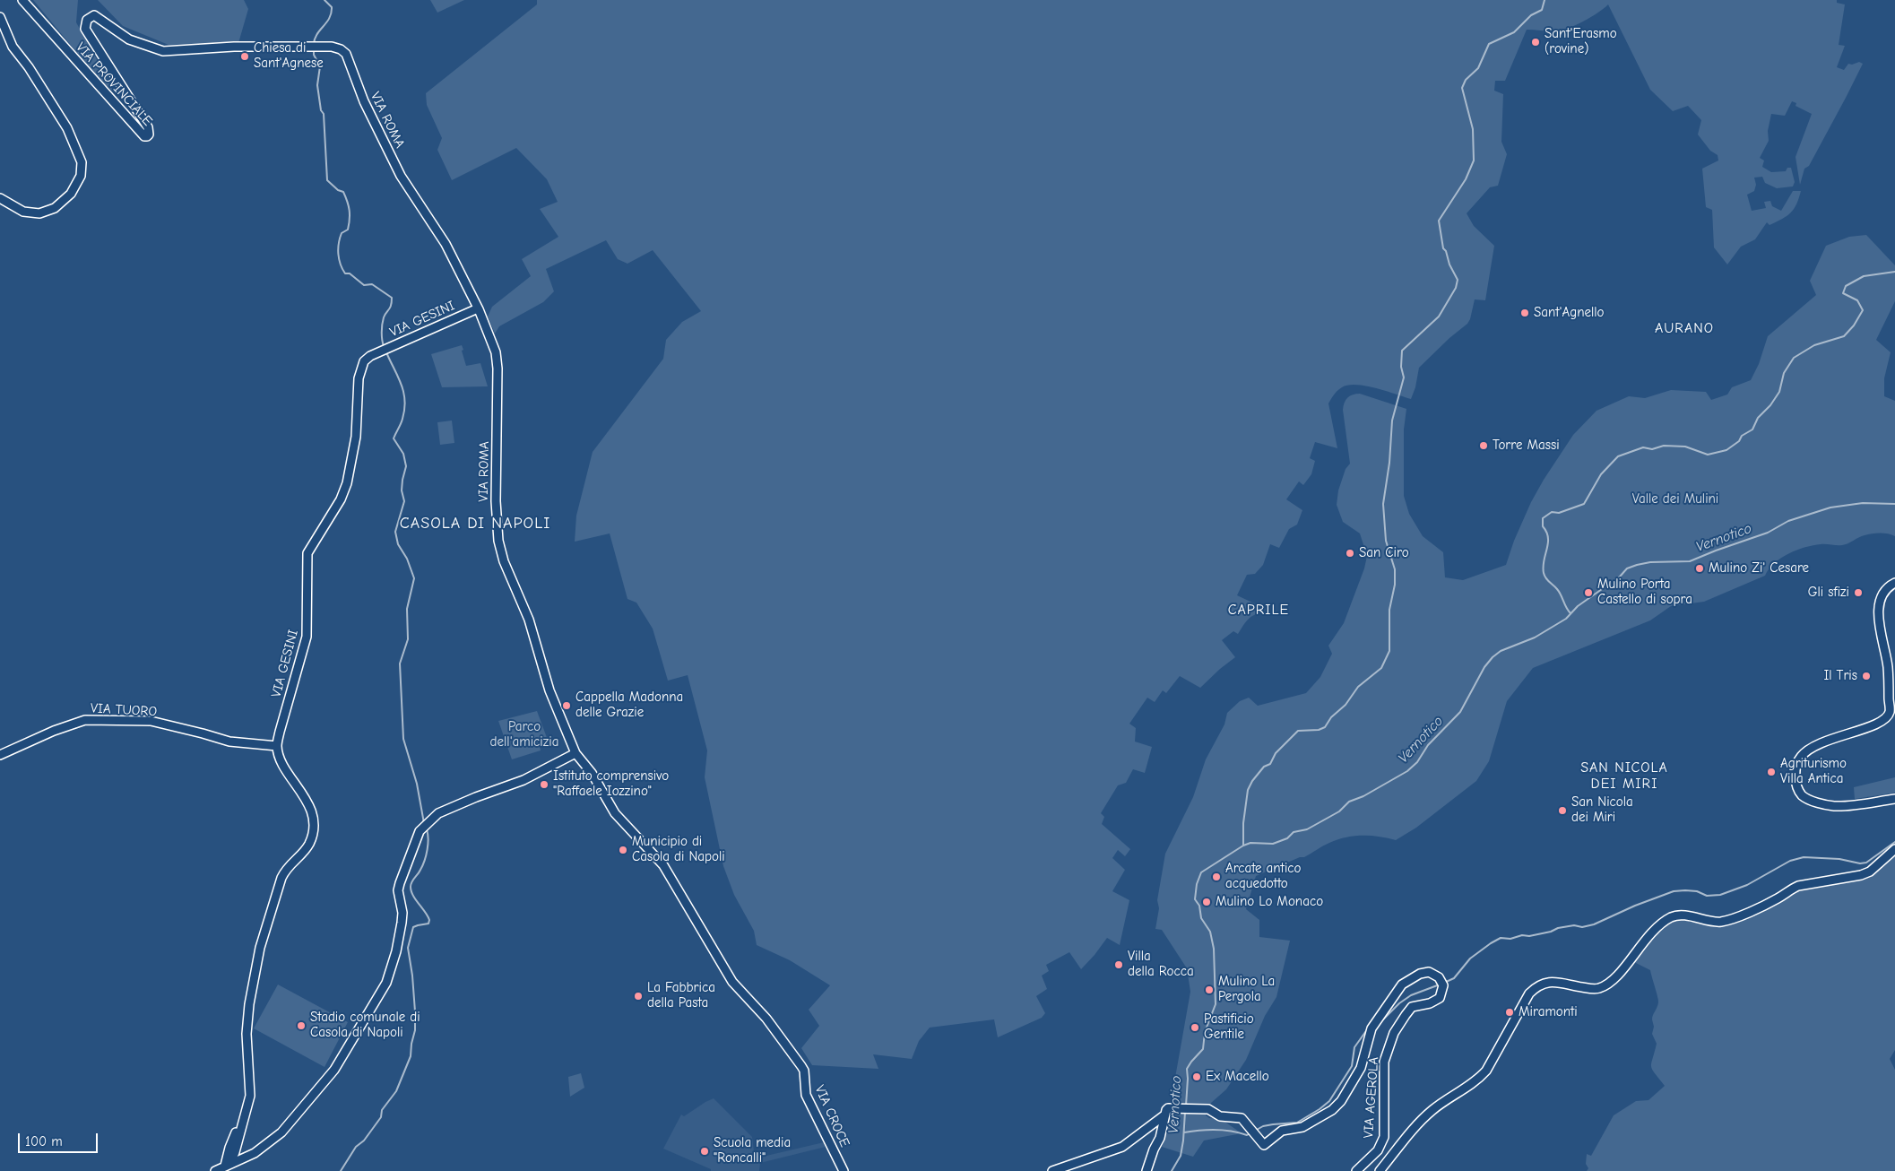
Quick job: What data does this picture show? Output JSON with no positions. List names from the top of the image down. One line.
{"streets":{"street":["VIA PROVINCIALE","VIA ROMA","VIA GESINI","VIA TUORO","VIA AGEROLA","VIA CROCE"]},"crossings":[["VIA PROVINCIALE","VIA ROMA"],["VIA ROMA","VIA GESINI"],["VIA ROMA","VIA CROCE"],["VIA GESINI","VIA TUORO"]],"districts":["AURANO","CASOLA DI NAPOLI","CAPRILE","SAN NICOLA DEI MIRI"],"water":["Vernotico"],"parks":["Valle dei Mulini","Parco dell'amicizia"],"places":["Sant'Erasmo (rovine)","Chiesa di Sant'Agnese","Sant'Agnello","Torre Massi","San Ciro","Mulino Zi' Cesare","Mulino Porta Castello di sopra","Gli sfizi","Il Tris","Cappella Madonna delle Grazie","Agriturismo Villa Antica","Istituto comprensivo \"Raffaele Iozzino\"","San Nicola dei Miri","Municipio di Casola di Napoli","Arcate antico acquedotto","Mulino Lo Monaco","Villa della Rocca","Mulino La Pergola","La Fabbrica della Pasta","Miramonti","Stadio comunale di Casola di Napoli","Pastificio Gentile","Ex Macello","Scuola media \"Roncalli\""],"scale_bar":"100 m"}
